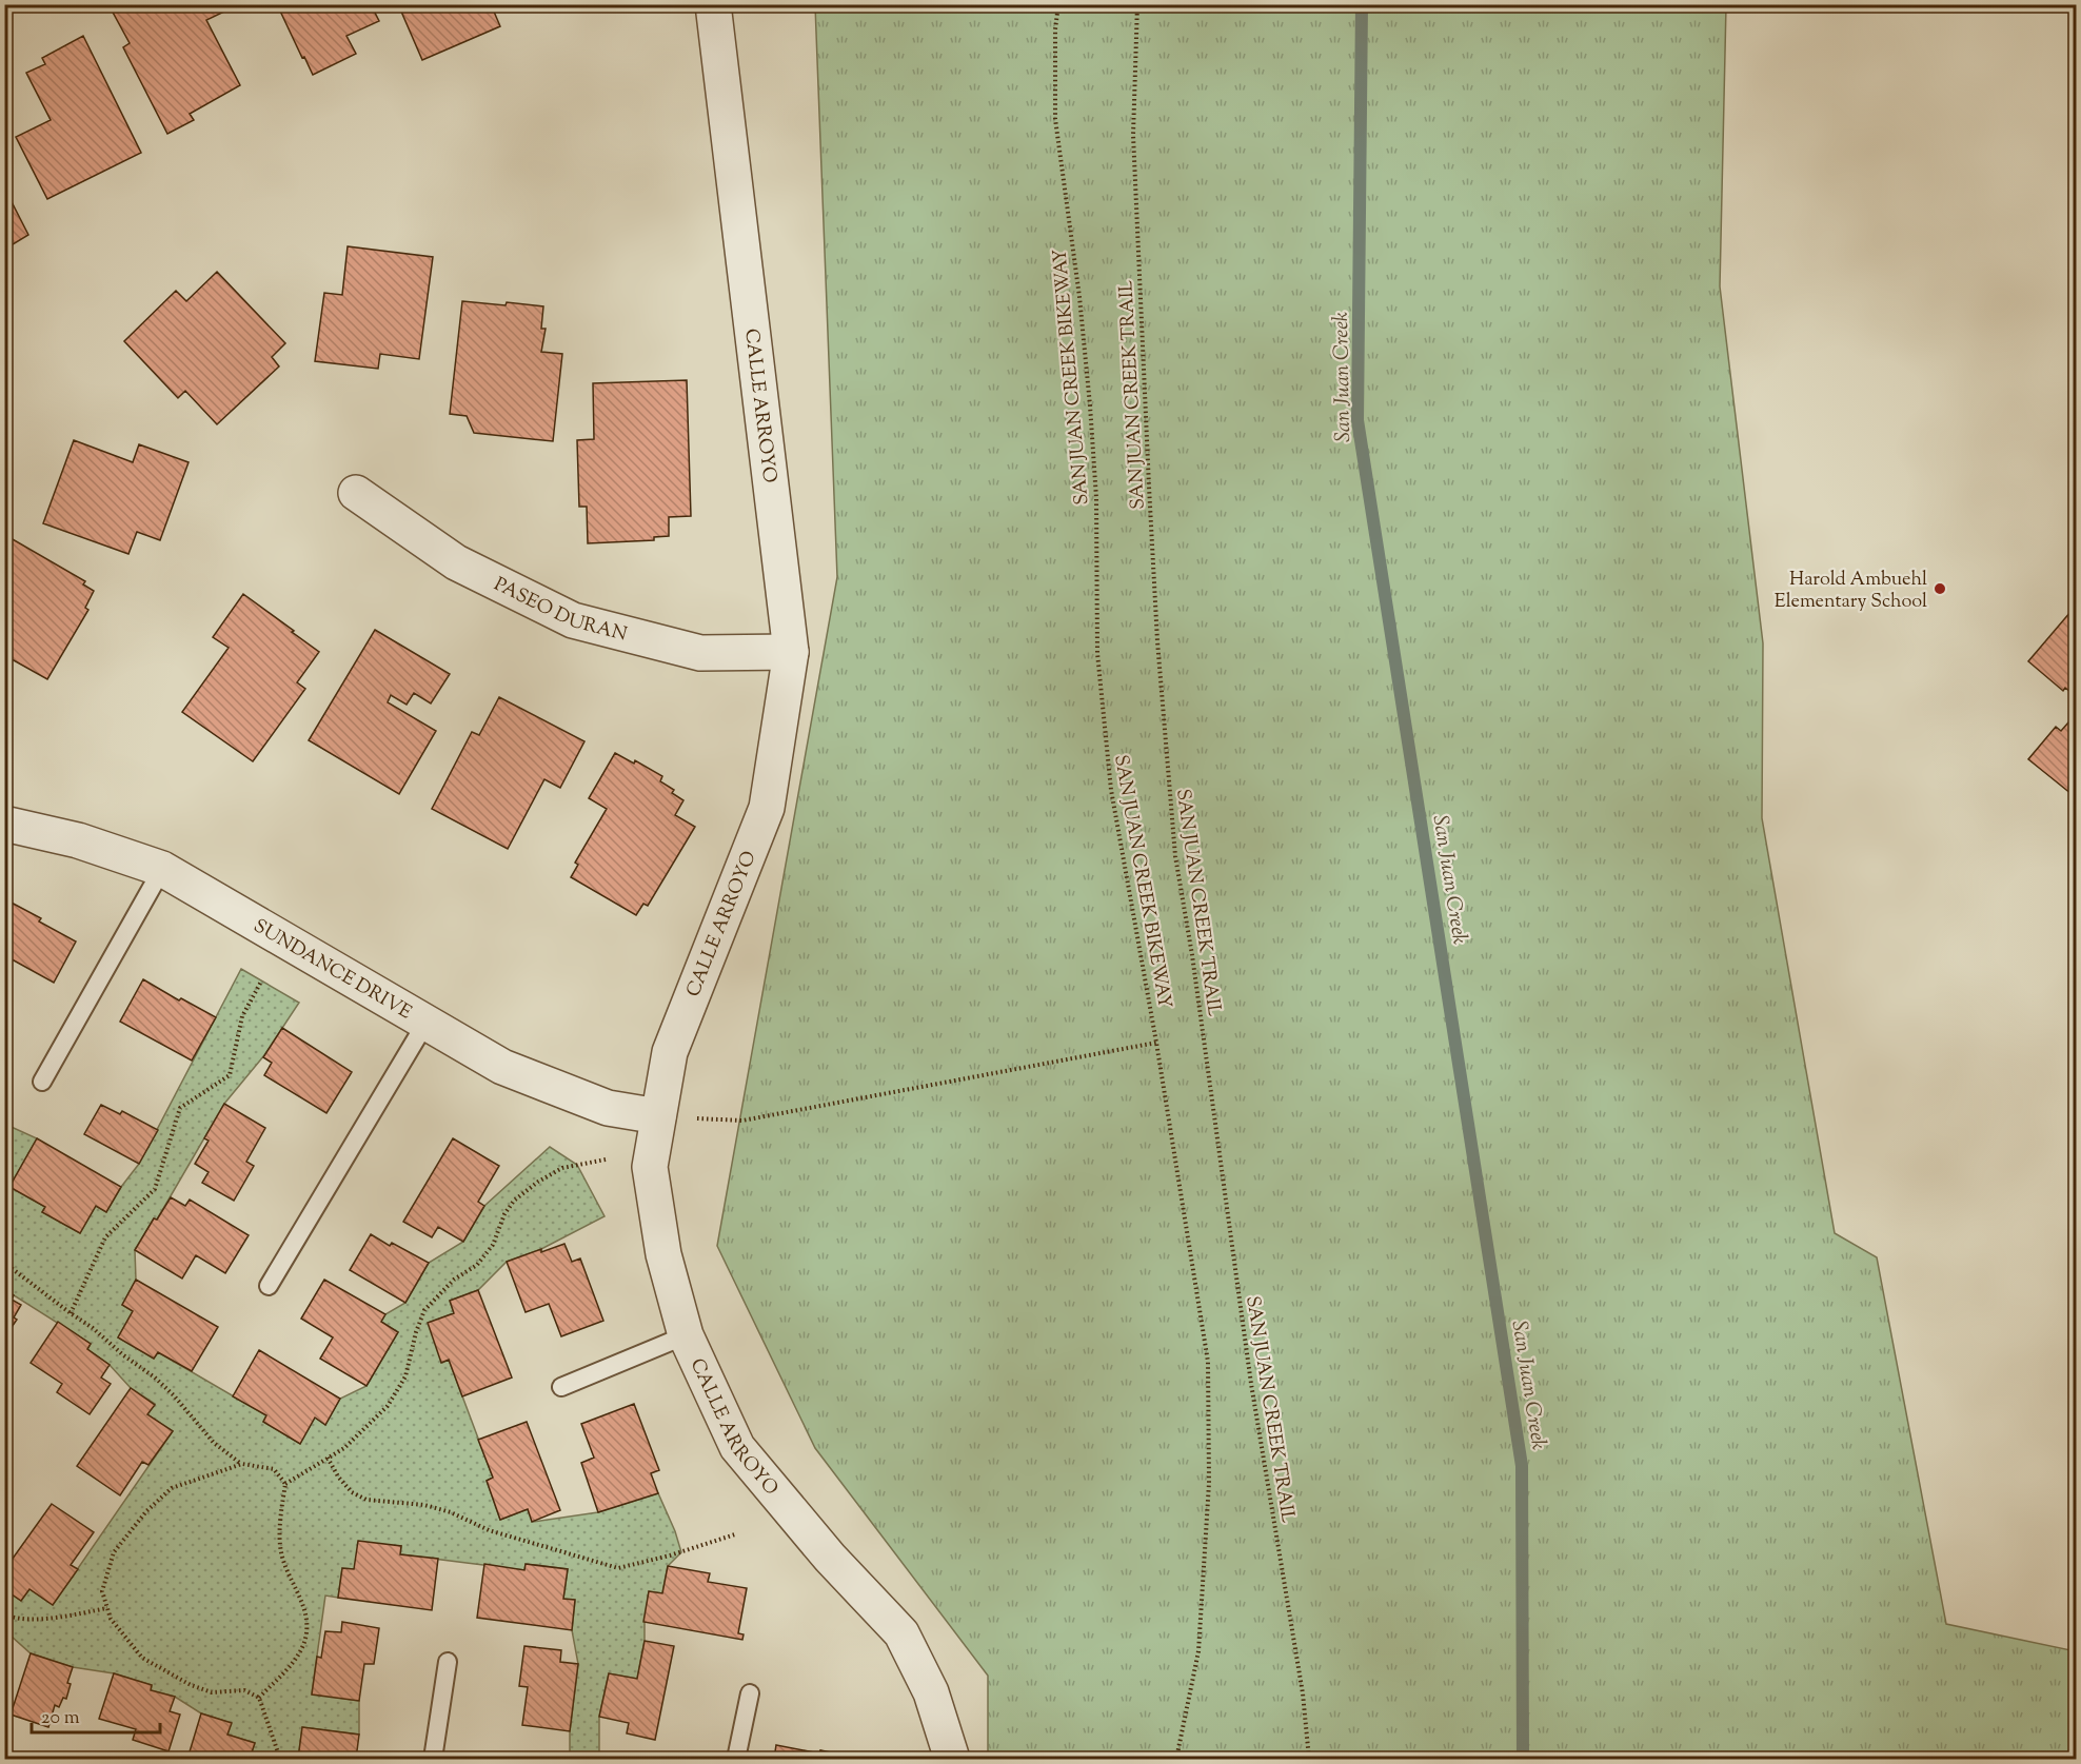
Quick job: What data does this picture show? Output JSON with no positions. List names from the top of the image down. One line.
{"streets":{"street":["CALLE ARROYO","PASEO DURAN","SUNDANCE DRIVE"],"path":["SAN JUAN CREEK BIKEWAY","SAN JUAN CREEK TRAIL"]},"crossings":[["CALLE ARROYO","PASEO DURAN"],["CALLE ARROYO","SUNDANCE DRIVE"]],"water":["San Juan Creek"],"places":["Harold Ambuehl Elementary School"],"scale_bar":"20 m"}
